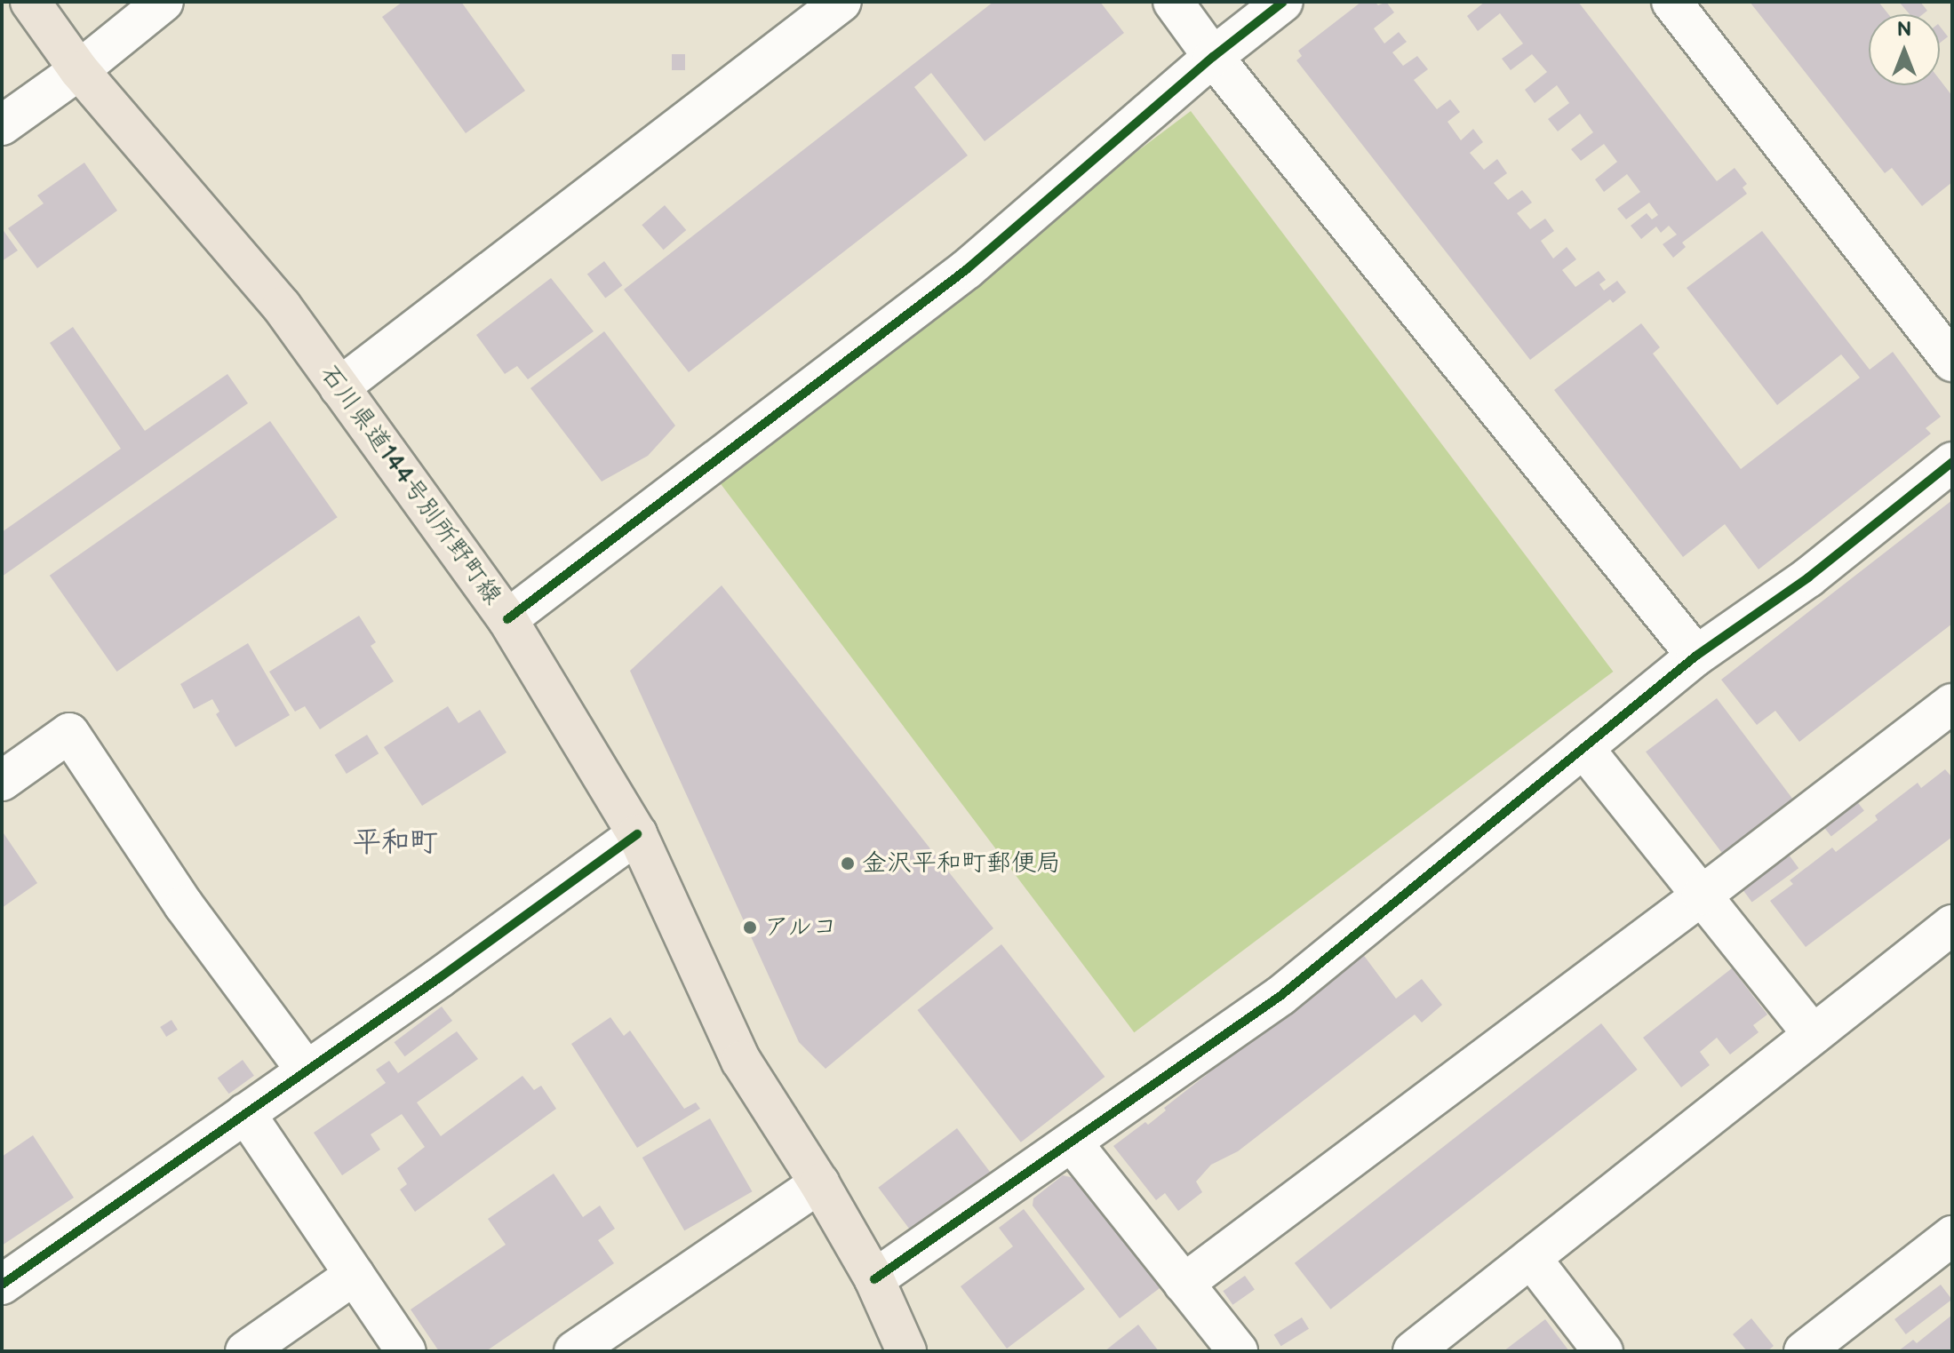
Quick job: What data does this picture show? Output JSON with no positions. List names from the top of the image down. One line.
{"streets":{"main road":["石川県道144号別所野町線"]},"districts":["平和町"],"places":["金沢平和町郵便局","アルコ"],"north":"top"}
